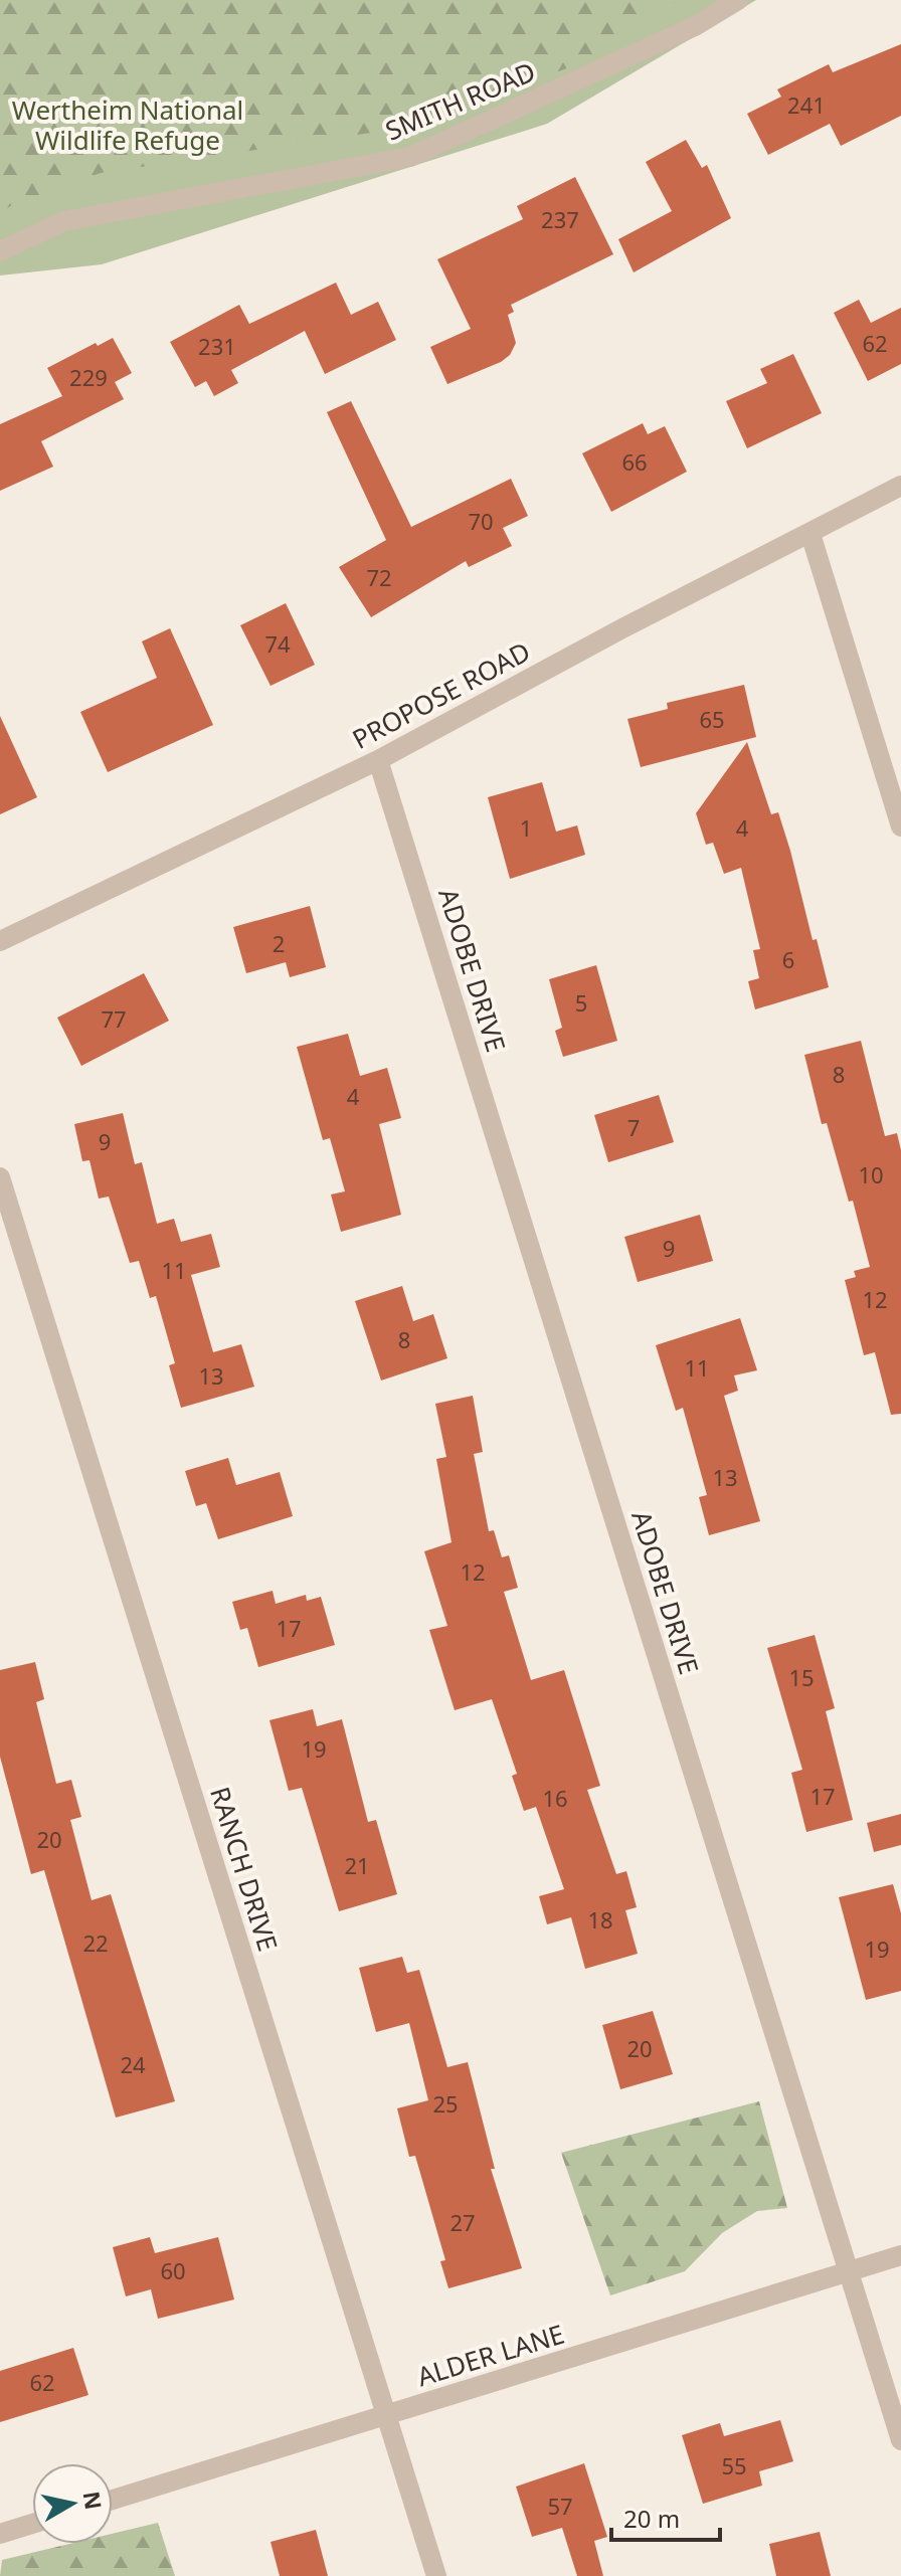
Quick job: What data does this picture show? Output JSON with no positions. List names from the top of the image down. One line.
{"streets":{"street":["SMITH ROAD","PROPOSE ROAD","ADOBE DRIVE","RANCH DRIVE","ALDER LANE"]},"crossings":[["PROPOSE ROAD","ADOBE DRIVE"],["ADOBE DRIVE","ALDER LANE"],["RANCH DRIVE","ALDER LANE"]],"parks":["Wertheim National Wildlife Refuge"],"house_numbers":["241","237","62","231","229","66","70","72","74","65","1","4","2","6","5","77","8","4","7","9","10","9","11","12","8","11","13","13","12","17","15","19","17","16","20","21","18","22","19","20","24","25","27","60","62","55","57"],"scale_bar":"20 m","north":"right"}
